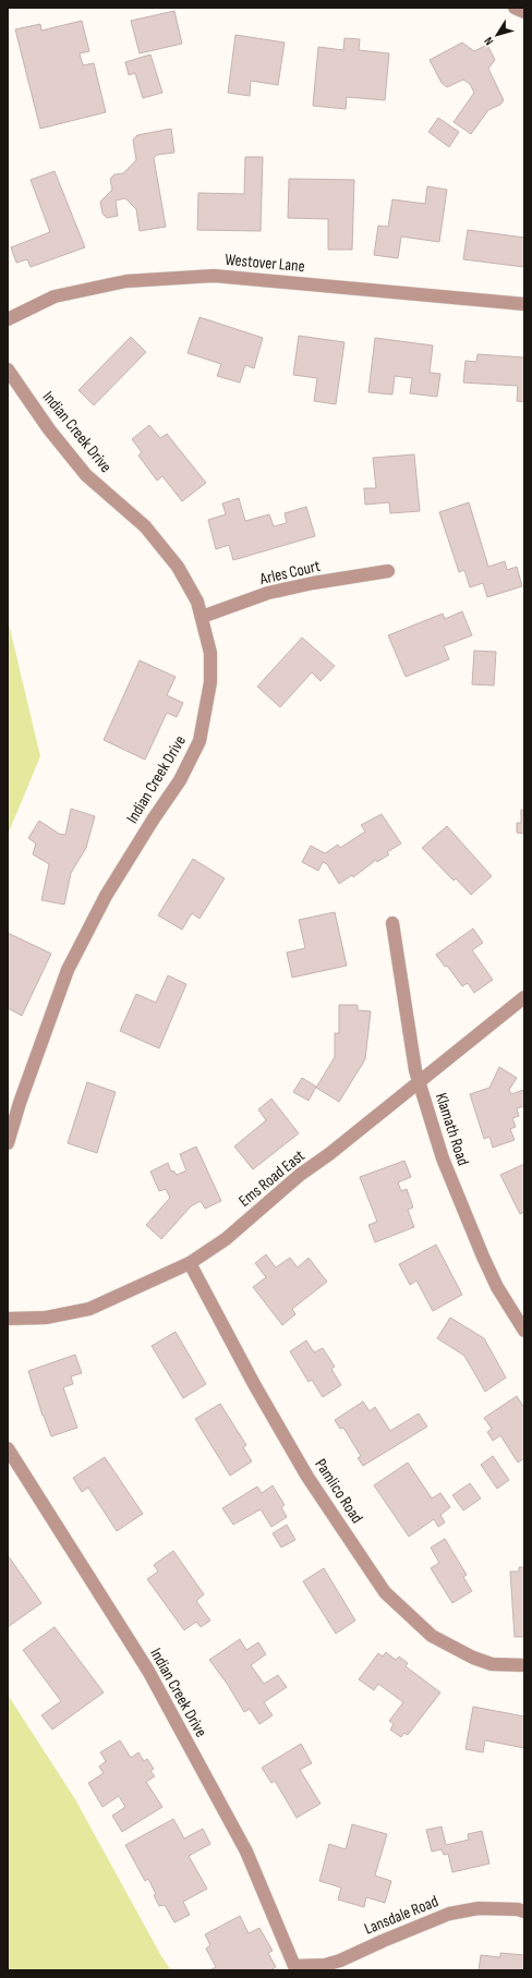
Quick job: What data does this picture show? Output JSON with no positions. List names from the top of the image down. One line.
{"streets":{"street":["Westover Lane","Indian Creek Drive","Arles Court","Klamath Road","Ems Road East","Pamlico Road","Lansdale Road"]},"crossings":[["Indian Creek Drive","Arles Court"],["Indian Creek Drive","Lansdale Road"],["Klamath Road","Ems Road East"],["Ems Road East","Pamlico Road"]],"north":"bottom left"}
